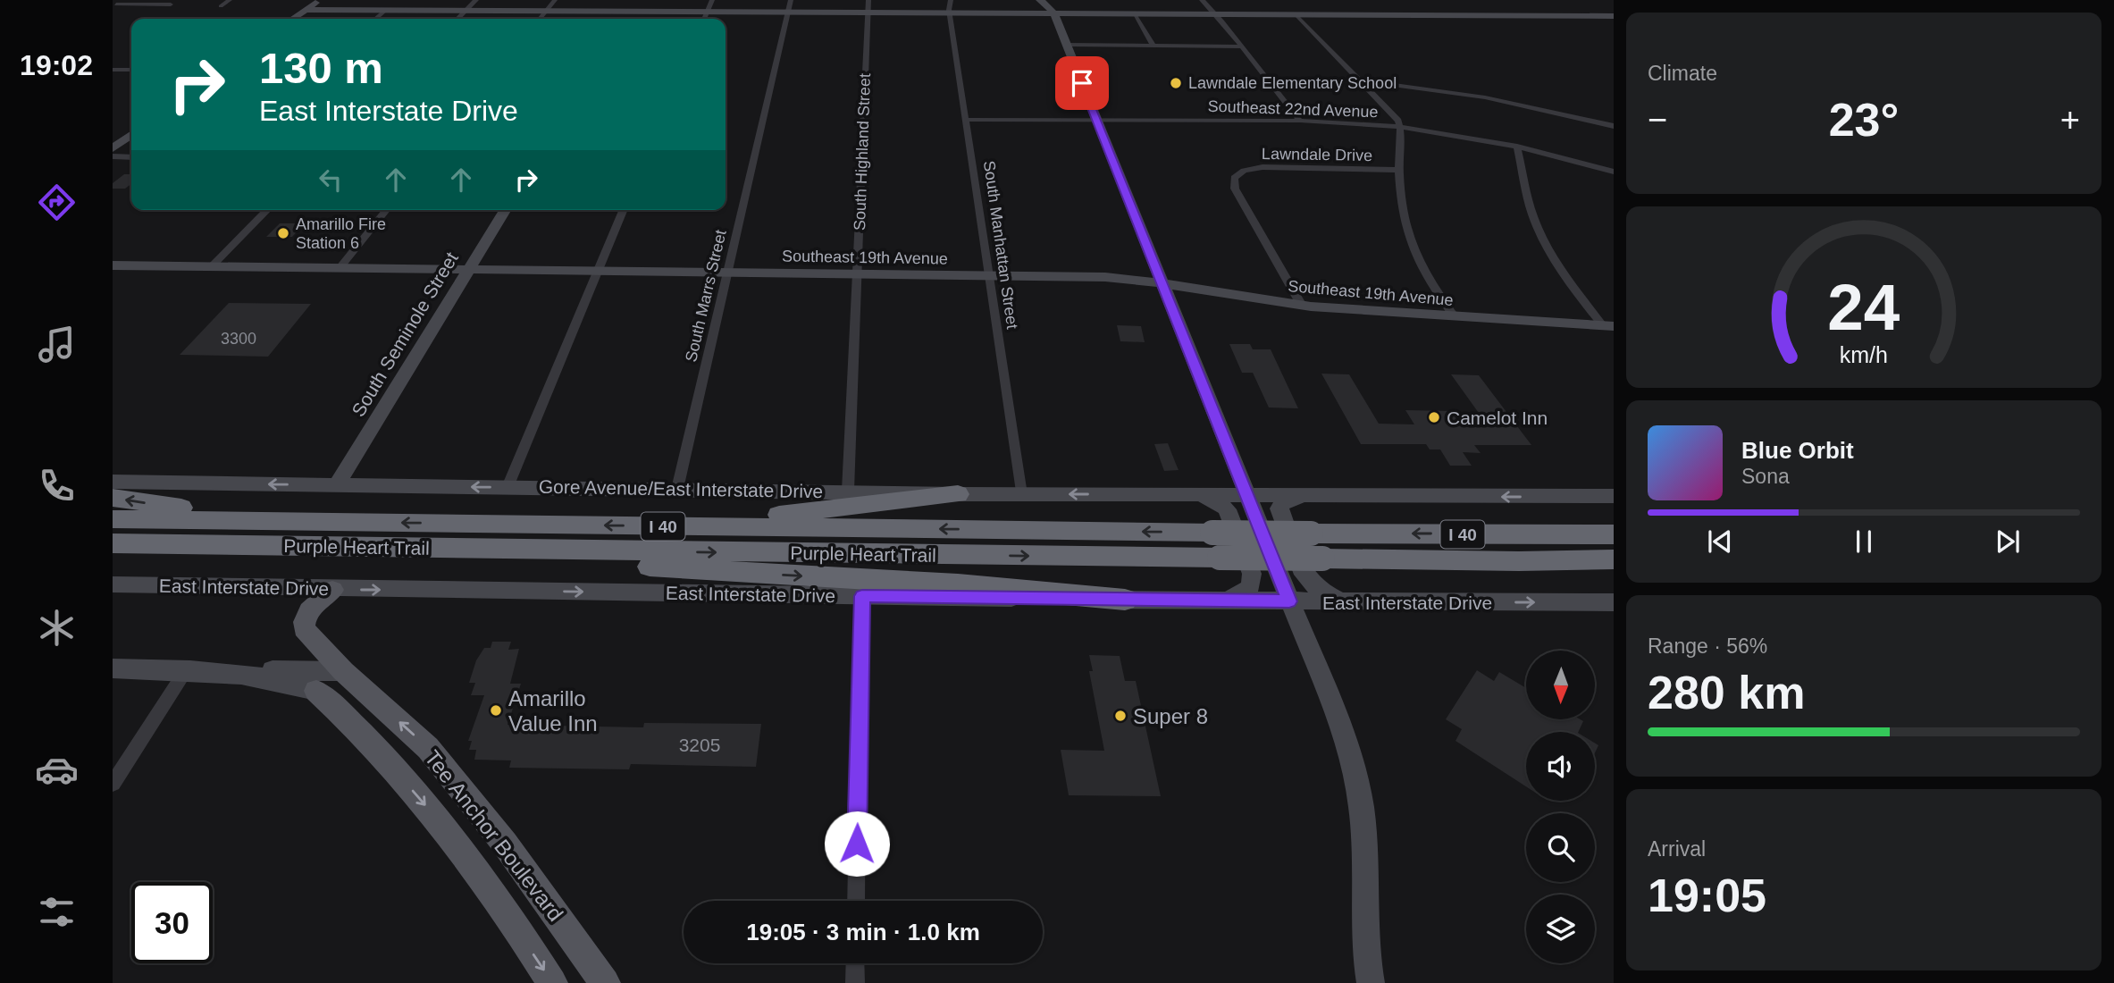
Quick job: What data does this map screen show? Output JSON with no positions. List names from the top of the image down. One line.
{"streets":{"highway":["I 40","Purple Heart Trail"],"main road":["Southeast 19th Avenue","South Seminole Street","Gore Avenue/East Interstate Drive","East Interstate Drive","Tee Anchor Boulevard"],"street":["Southeast 22nd Avenue","South Highland Street","Lawndale Drive","South Manhattan Street","South Marrs Street"]},"crossings":[["Southeast 22nd Avenue","South Manhattan Street"],["South Highland Street","Southeast 19th Avenue"],["South Highland Street","Gore Avenue/East Interstate Drive"],["Lawndale Drive","Southeast 19th Avenue"],["South Manhattan Street","Southeast 19th Avenue"],["South Manhattan Street","Gore Avenue/East Interstate Drive"],["Southeast 19th Avenue","South Marrs Street"],["Southeast 19th Avenue","South Seminole Street"],["South Marrs Street","Gore Avenue/East Interstate Drive"],["South Seminole Street","Gore Avenue/East Interstate Drive"],["East Interstate Drive","Tee Anchor Boulevard"]],"one_way":["Gore Avenue/East Interstate Drive"],"places":["Lawndale Elementary School","Amarillo Fire Station 6","Camelot Inn","Amarillo Value Inn","Super 8"],"house_numbers":["3300","3205"],"north":"bottom","page":{"tabs":"19:02","tile":["Climate",["Range · 56%","280 km"],["Arrival","19:05"]],"turn":["130 m","East Interstate Drive"],"heat":["−","23°","+"],"song":["Blue Orbit","Sona"],"limit":"30","trip":"19:05 · 3 min · 1.0 km","gauge":["24","km/h"]}}
